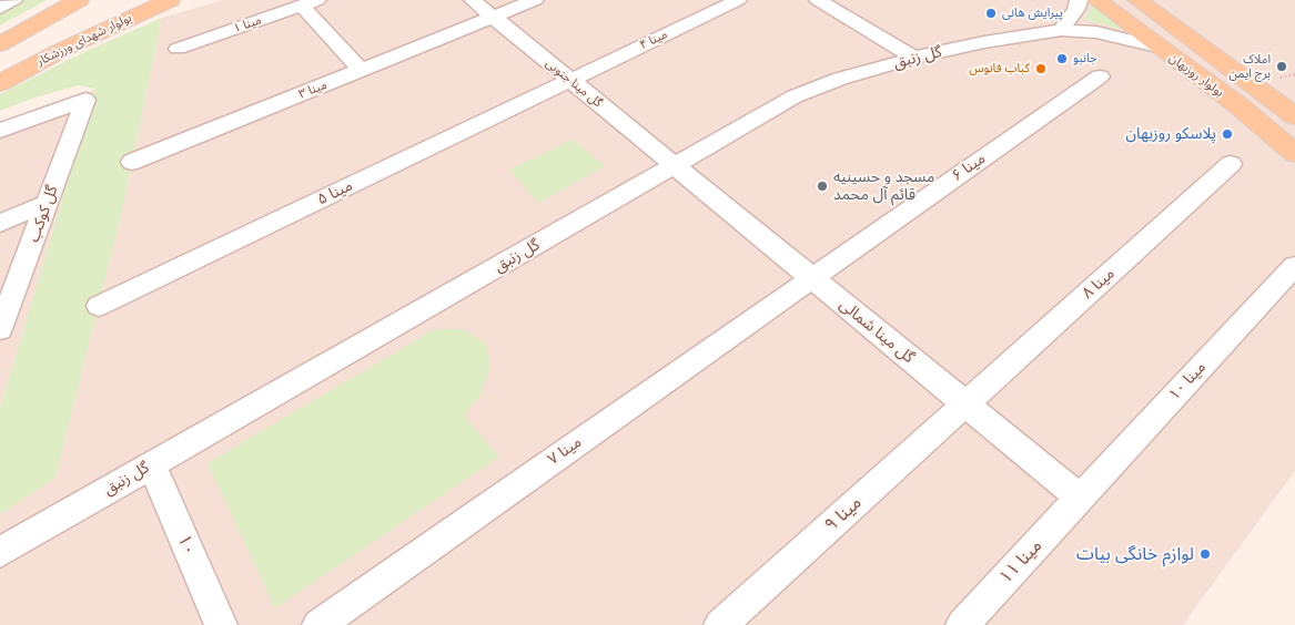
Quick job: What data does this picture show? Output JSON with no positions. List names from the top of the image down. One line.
{"streets":{"main road":["بولوار شهدای ورزشکار","بولوار روزبهان"],"street":["مینا ۱","مینا ۴","گل زنبق","گل مینا جنوبی","مینا ۳","مینا ۶","مینا ۵","گل کوکب","مینا ۸","گل مینا شمالی","مینا ۱۰","مینا ۷","مینا ۹","۱۰","مینا ۱۱"]},"crossings":[["مینا ۴","گل مینا جنوبی"],["مینا ۴","مینا ۵"],["گل زنبق","بولوار روزبهان"],["گل زنبق","گل مینا جنوبی"],["گل زنبق","گل مینا شمالی"],["گل زنبق","۱۰"],["گل مینا جنوبی","مینا ۳"],["گل مینا جنوبی","مینا ۵"],["گل مینا جنوبی","گل مینا شمالی"],["مینا ۶","گل مینا شمالی"],["مینا ۶","مینا ۷"],["مینا ۸","گل مینا شمالی"],["مینا ۸","مینا ۹"],["گل مینا شمالی","مینا ۱۰"],["گل مینا شمالی","مینا ۷"],["گل مینا شمالی","مینا ۹"],["گل مینا شمالی","مینا ۱۱"],["مینا ۱۰","مینا ۱۱"]],"places":["پیرایش هانی","جانبو","املاک برج ایمن","کباب فانوس","پلاسکو روزبهان","مسجد و حسینیه قائم آل محمد","لوازم خانگی بیات"]}
